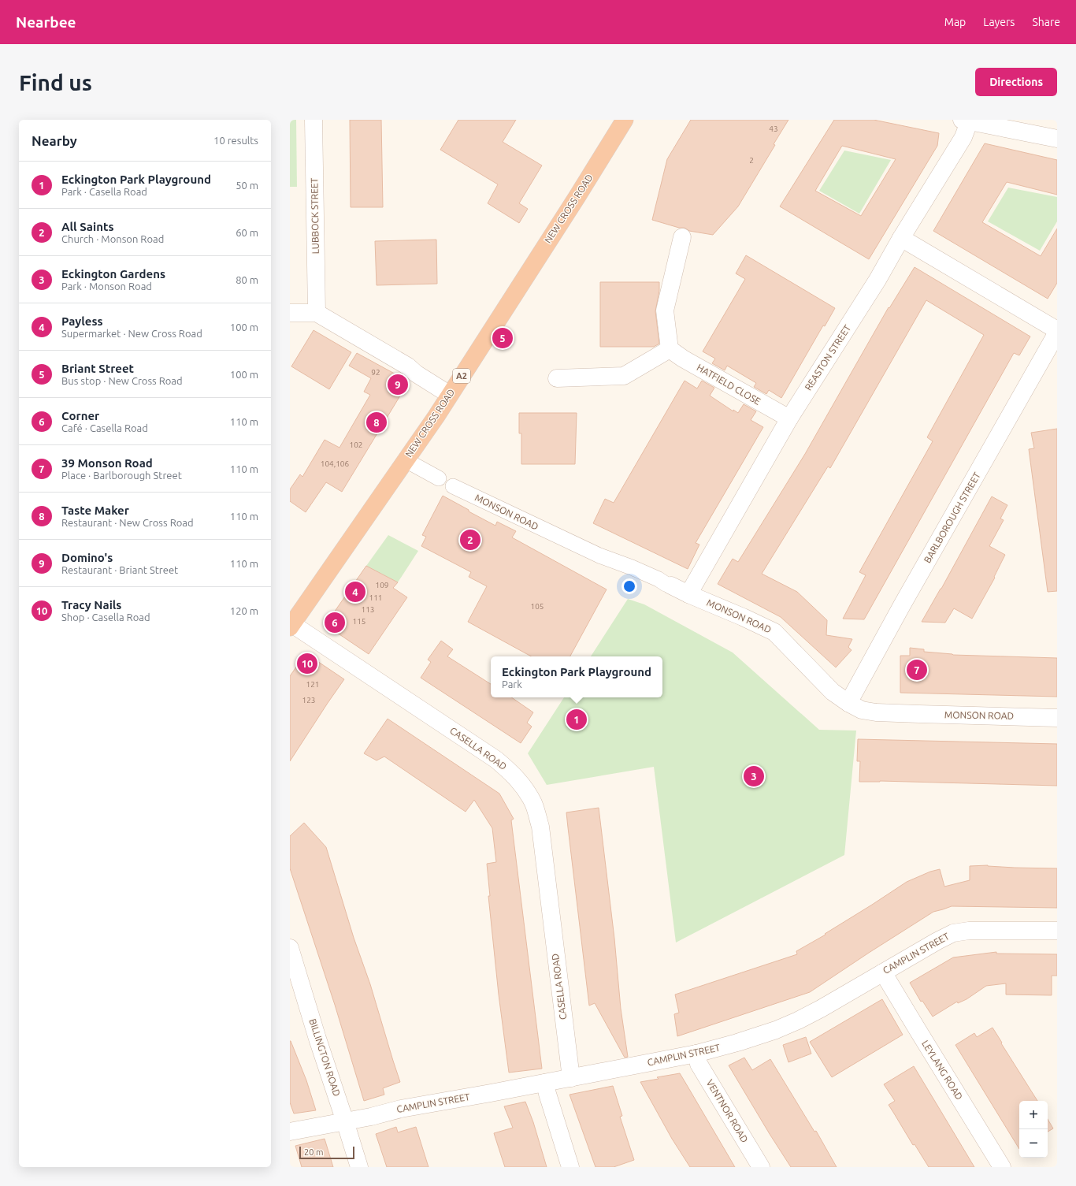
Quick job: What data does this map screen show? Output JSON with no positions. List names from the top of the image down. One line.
{"streets":{"highway":["NEW CROSS ROAD","A2"],"street":["LUBBOCK STREET","REASTON STREET","HATFIELD CLOSE","MONSON ROAD","BARLBOROUGH STREET","CASELLA ROAD","CAMPLIN STREET","BILLINGTON ROAD","LEYLANG ROAD","VENTNOR ROAD"]},"crossings":[["NEW CROSS ROAD","CASELLA ROAD"],["REASTON STREET","HATFIELD CLOSE"],["REASTON STREET","MONSON ROAD"],["MONSON ROAD","BARLBOROUGH STREET"],["CASELLA ROAD","CAMPLIN STREET"],["CAMPLIN STREET","BILLINGTON ROAD"],["CAMPLIN STREET","LEYLANG ROAD"],["CAMPLIN STREET","VENTNOR ROAD"]],"house_numbers":["43","2","92","102","104,106","109","111","105","113","115","121","123"],"scale_bar":"20 m","page":{"header":"Nearbee","nav":["Map","Layers","Share"],"buttons":"Directions","title":"Find us","heading":["Nearby","10 results"],"list":[{"mark":"1","name":"Eckington Park Playground","note":"Park · Casella Road","value":"50 m"},{"mark":"2","name":"All Saints","note":"Church · Monson Road","value":"60 m"},{"mark":"3","name":"Eckington Gardens","note":"Park · Monson Road","value":"80 m"},{"mark":"4","name":"Payless","note":"Supermarket · New Cross Road","value":"100 m"},{"mark":"5","name":"Briant Street","note":"Bus stop · New Cross Road","value":"100 m"},{"mark":"6","name":"Corner","note":"Café · Casella Road","value":"110 m"},{"mark":"7","name":"39 Monson Road","note":"Place · Barlborough Street","value":"110 m"},{"mark":"8","name":"Taste Maker","note":"Restaurant · New Cross Road","value":"110 m"},{"mark":"9","name":"Domino's","note":"Restaurant · Briant Street","value":"110 m"},{"mark":"10","name":"Tracy Nails","note":"Shop · Casella Road","value":"120 m"}],"pins":["5","9","8","2","4","6","10","7","1","3"],"popup":["Eckington Park Playground","Park"],"map_buttons":["+","−"],"scale":"20 m"}}
